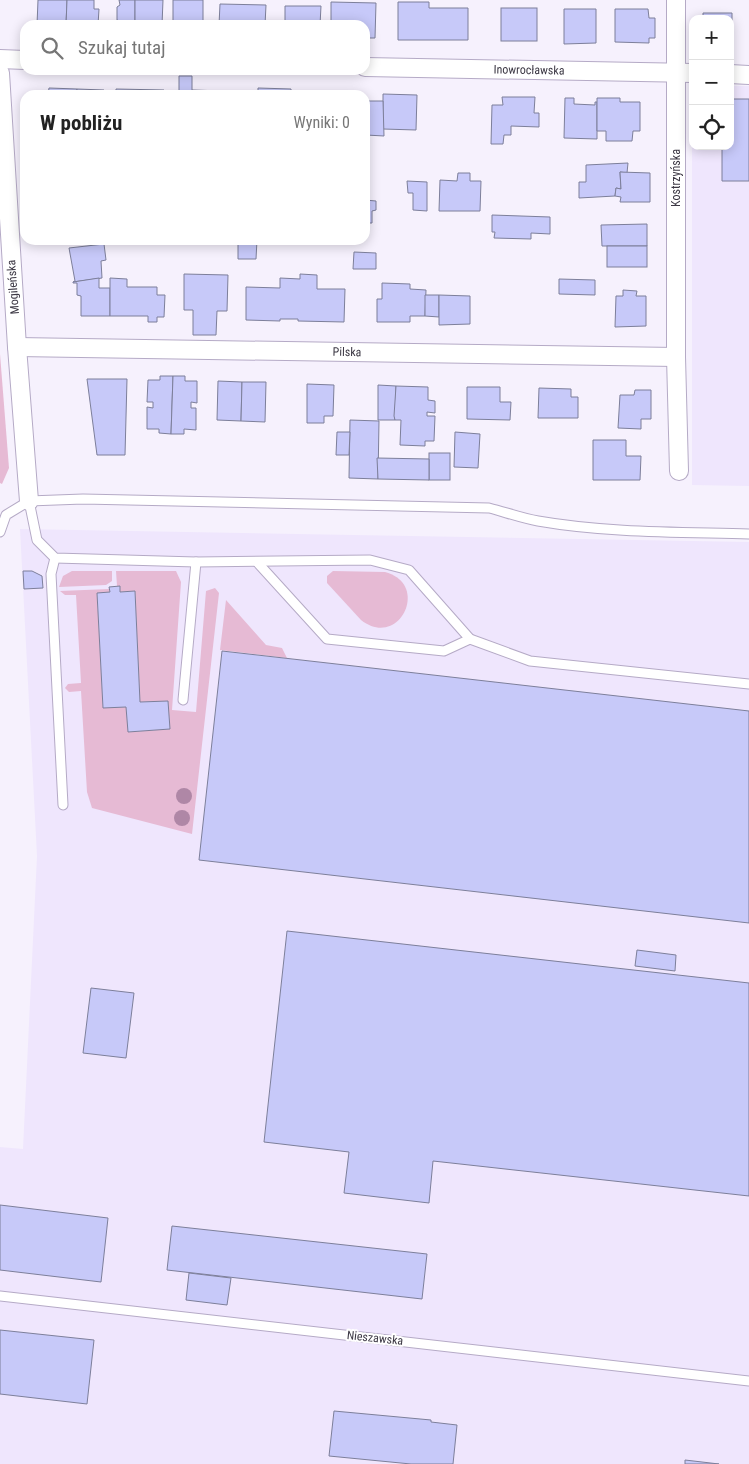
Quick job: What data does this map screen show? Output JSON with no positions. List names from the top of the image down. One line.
{"streets":{"street":["Inowrocławska","Kostrzyńska","Mogileńska","Pilska"],"lane":["Nieszawska"]},"crossings":[["Inowrocławska","Kostrzyńska"],["Kostrzyńska","Pilska"],["Mogileńska","Pilska"]],"page":{"map_buttons":["+","−"],"search":"Szukaj tutaj","heading":["W pobliżu","Wyniki: 0"]}}
